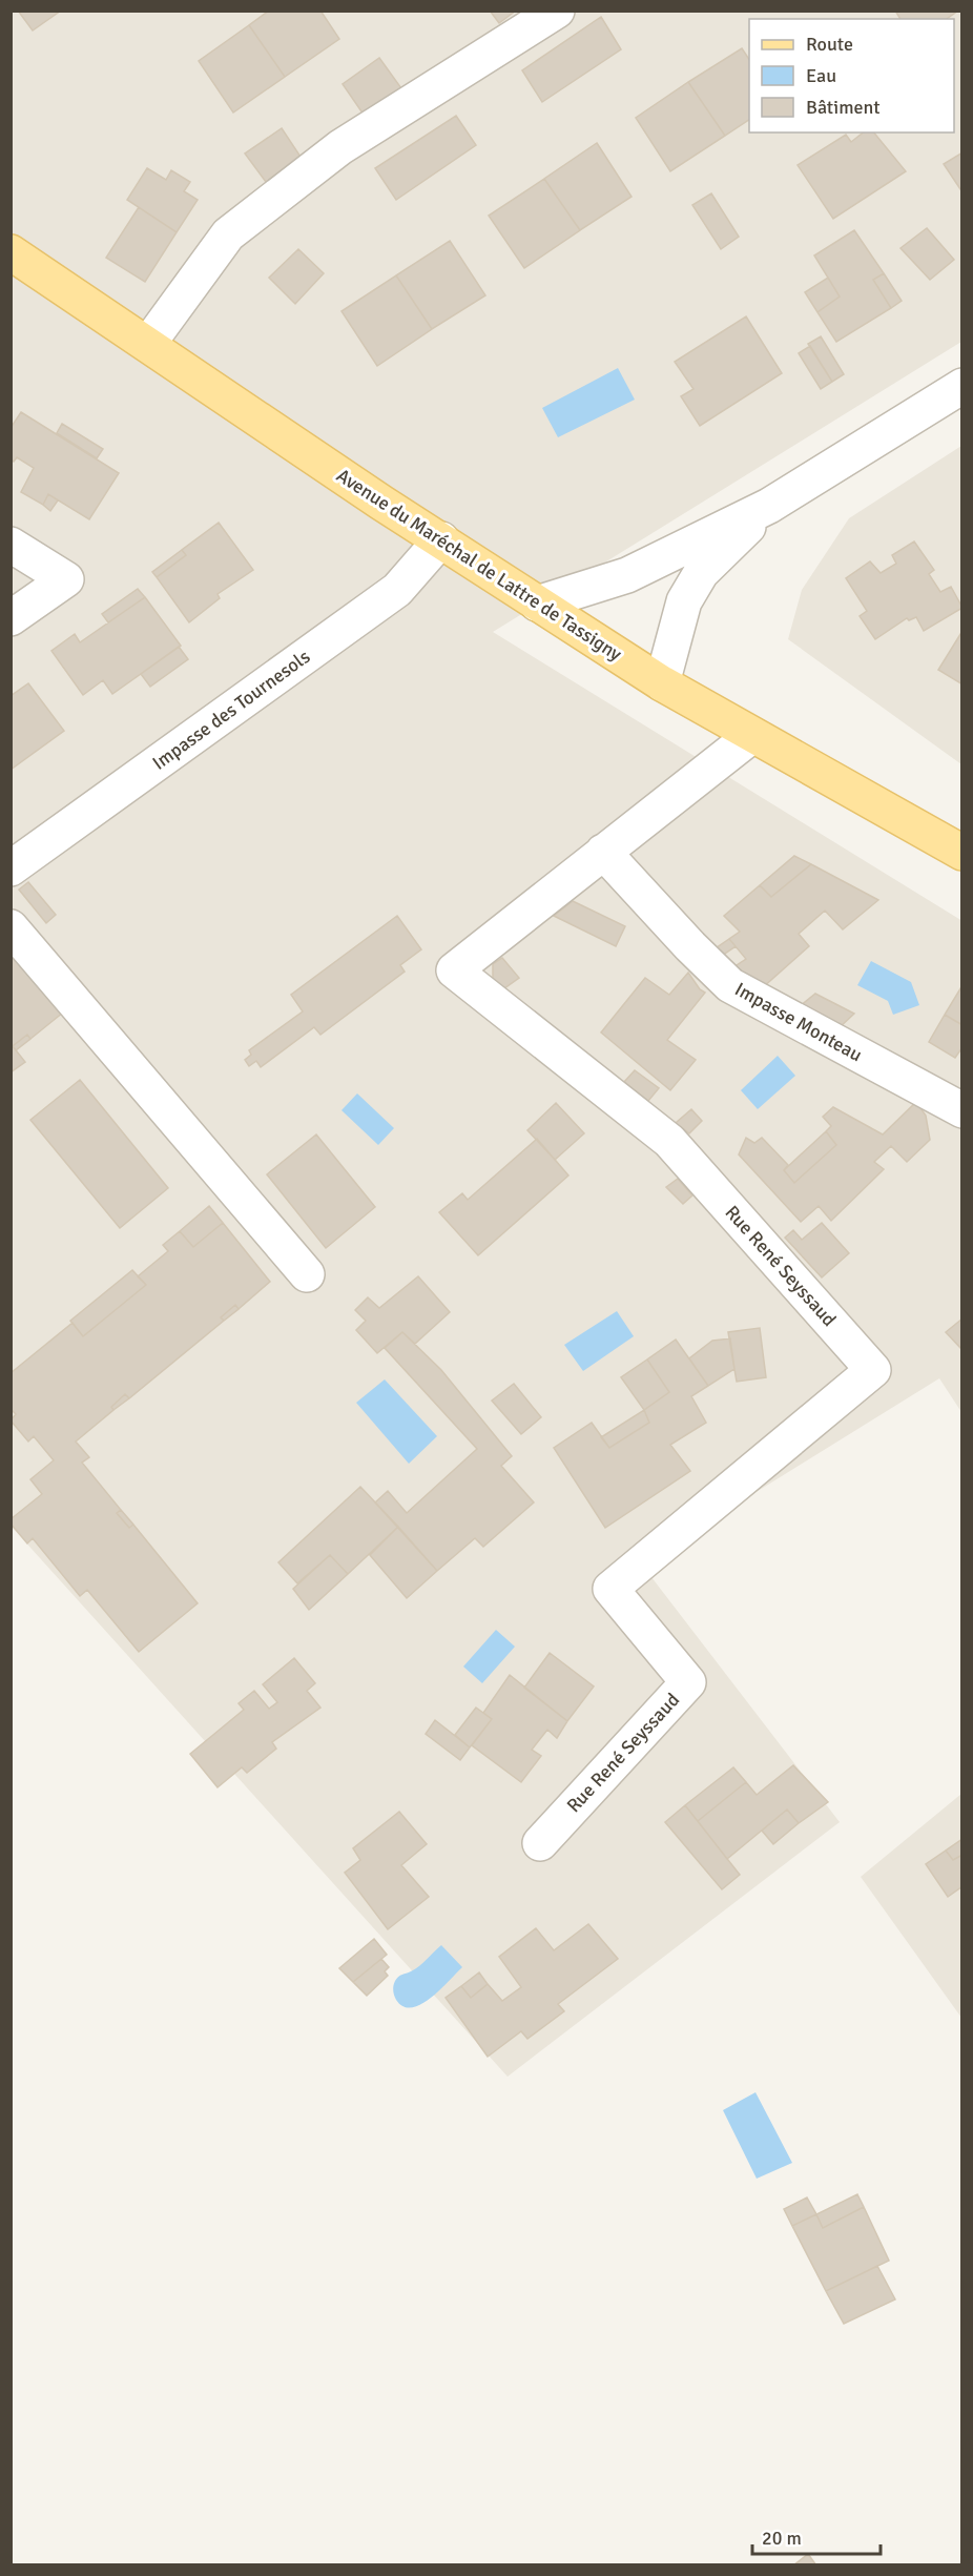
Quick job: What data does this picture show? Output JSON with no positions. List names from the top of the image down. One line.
{"streets":{"main road":["Avenue du Maréchal de Lattre de Tassigny"],"street":["Impasse des Tournesols","Impasse Monteau","Rue René Seyssaud"]},"crossings":[["Avenue du Maréchal de Lattre de Tassigny","Impasse des Tournesols"],["Avenue du Maréchal de Lattre de Tassigny","Rue René Seyssaud"],["Impasse Monteau","Rue René Seyssaud"]],"legend":["Route","Eau","Bâtiment"],"scale_bar":"20 m"}
